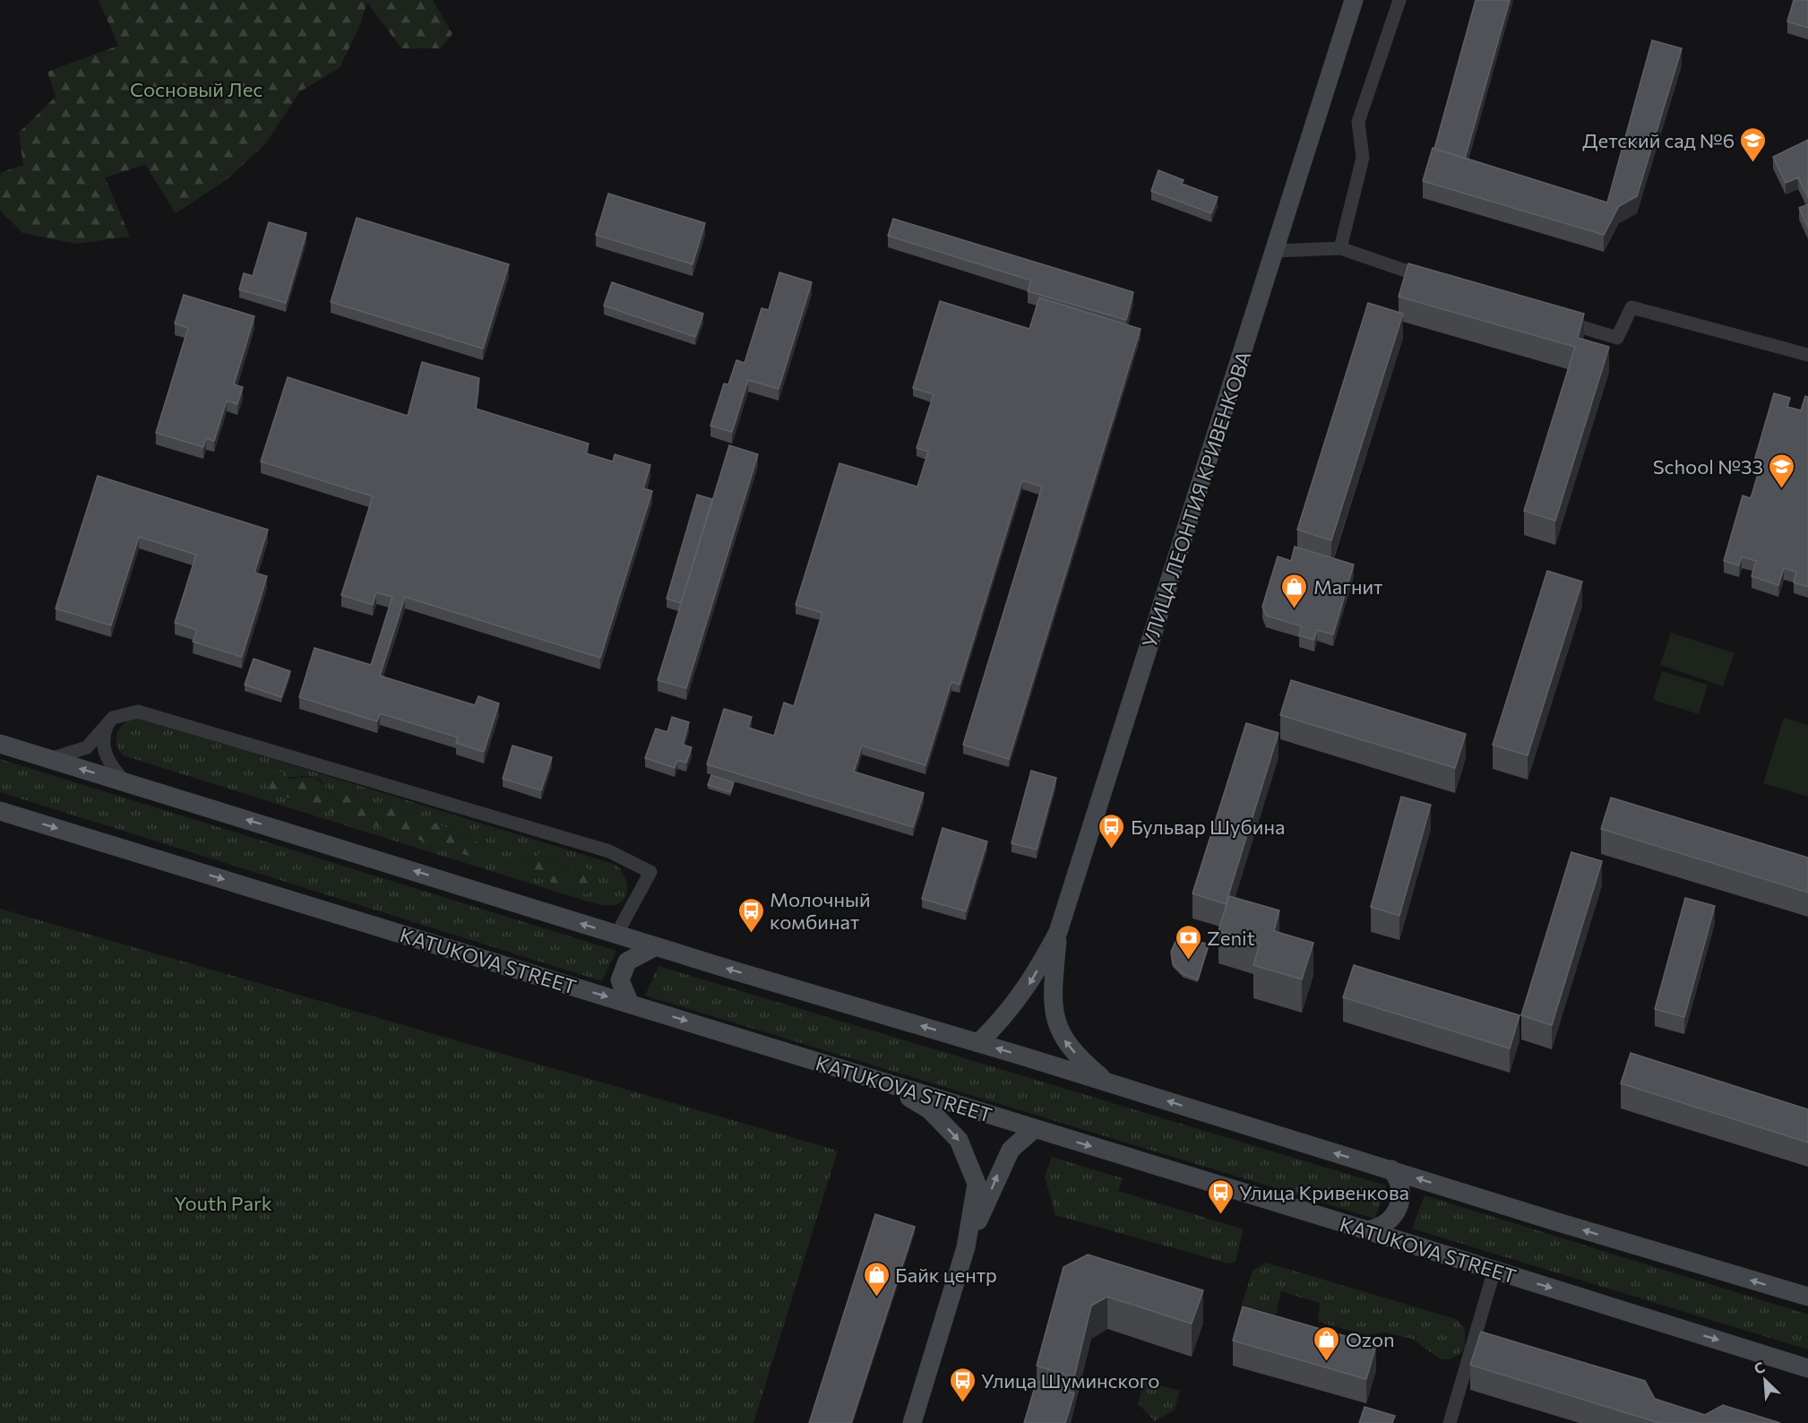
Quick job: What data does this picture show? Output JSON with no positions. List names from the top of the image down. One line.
{"streets":{"main road":["УЛИЦА ЛЕОНТИЯ КРИВЕНКОВА","KATUKOVA STREET"]},"parks":["Сосновый Лес","Youth Park"],"places":{"school or university":["Детский сад №6","School №33"],"shop":["Магнит","Байк центр","Ozon"],"bus stop":["Бульвар Шубина","Молочный комбинат","Улица Кривенкова","Улица Шуминского"],"bank":["Zenit"]},"north":"top left"}
